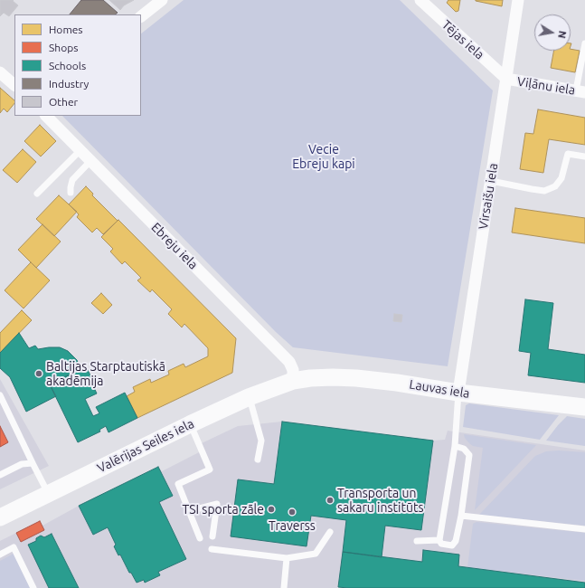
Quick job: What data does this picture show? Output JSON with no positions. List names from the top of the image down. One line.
{"streets":{"street":["Tējas iela","Viļānu iela","Virsaišu iela","Ebreju iela","Lauvas iela","Valērijas Seiles iela"]},"crossings":[["Tējas iela","Viļānu iela"],["Tējas iela","Virsaišu iela"],["Viļānu iela","Virsaišu iela"],["Virsaišu iela","Lauvas iela"],["Ebreju iela","Lauvas iela"],["Ebreju iela","Valērijas Seiles iela"],["Lauvas iela","Valērijas Seiles iela"]],"parks":["Vecie Ebreju kapi"],"places":["Baltijas Starptautiskā akadēmija","Transporta un sakaru institūts","TSI sporta zāle","Traverss"],"legend":["Homes","Shops","Schools","Industry","Other"],"north":"right"}
